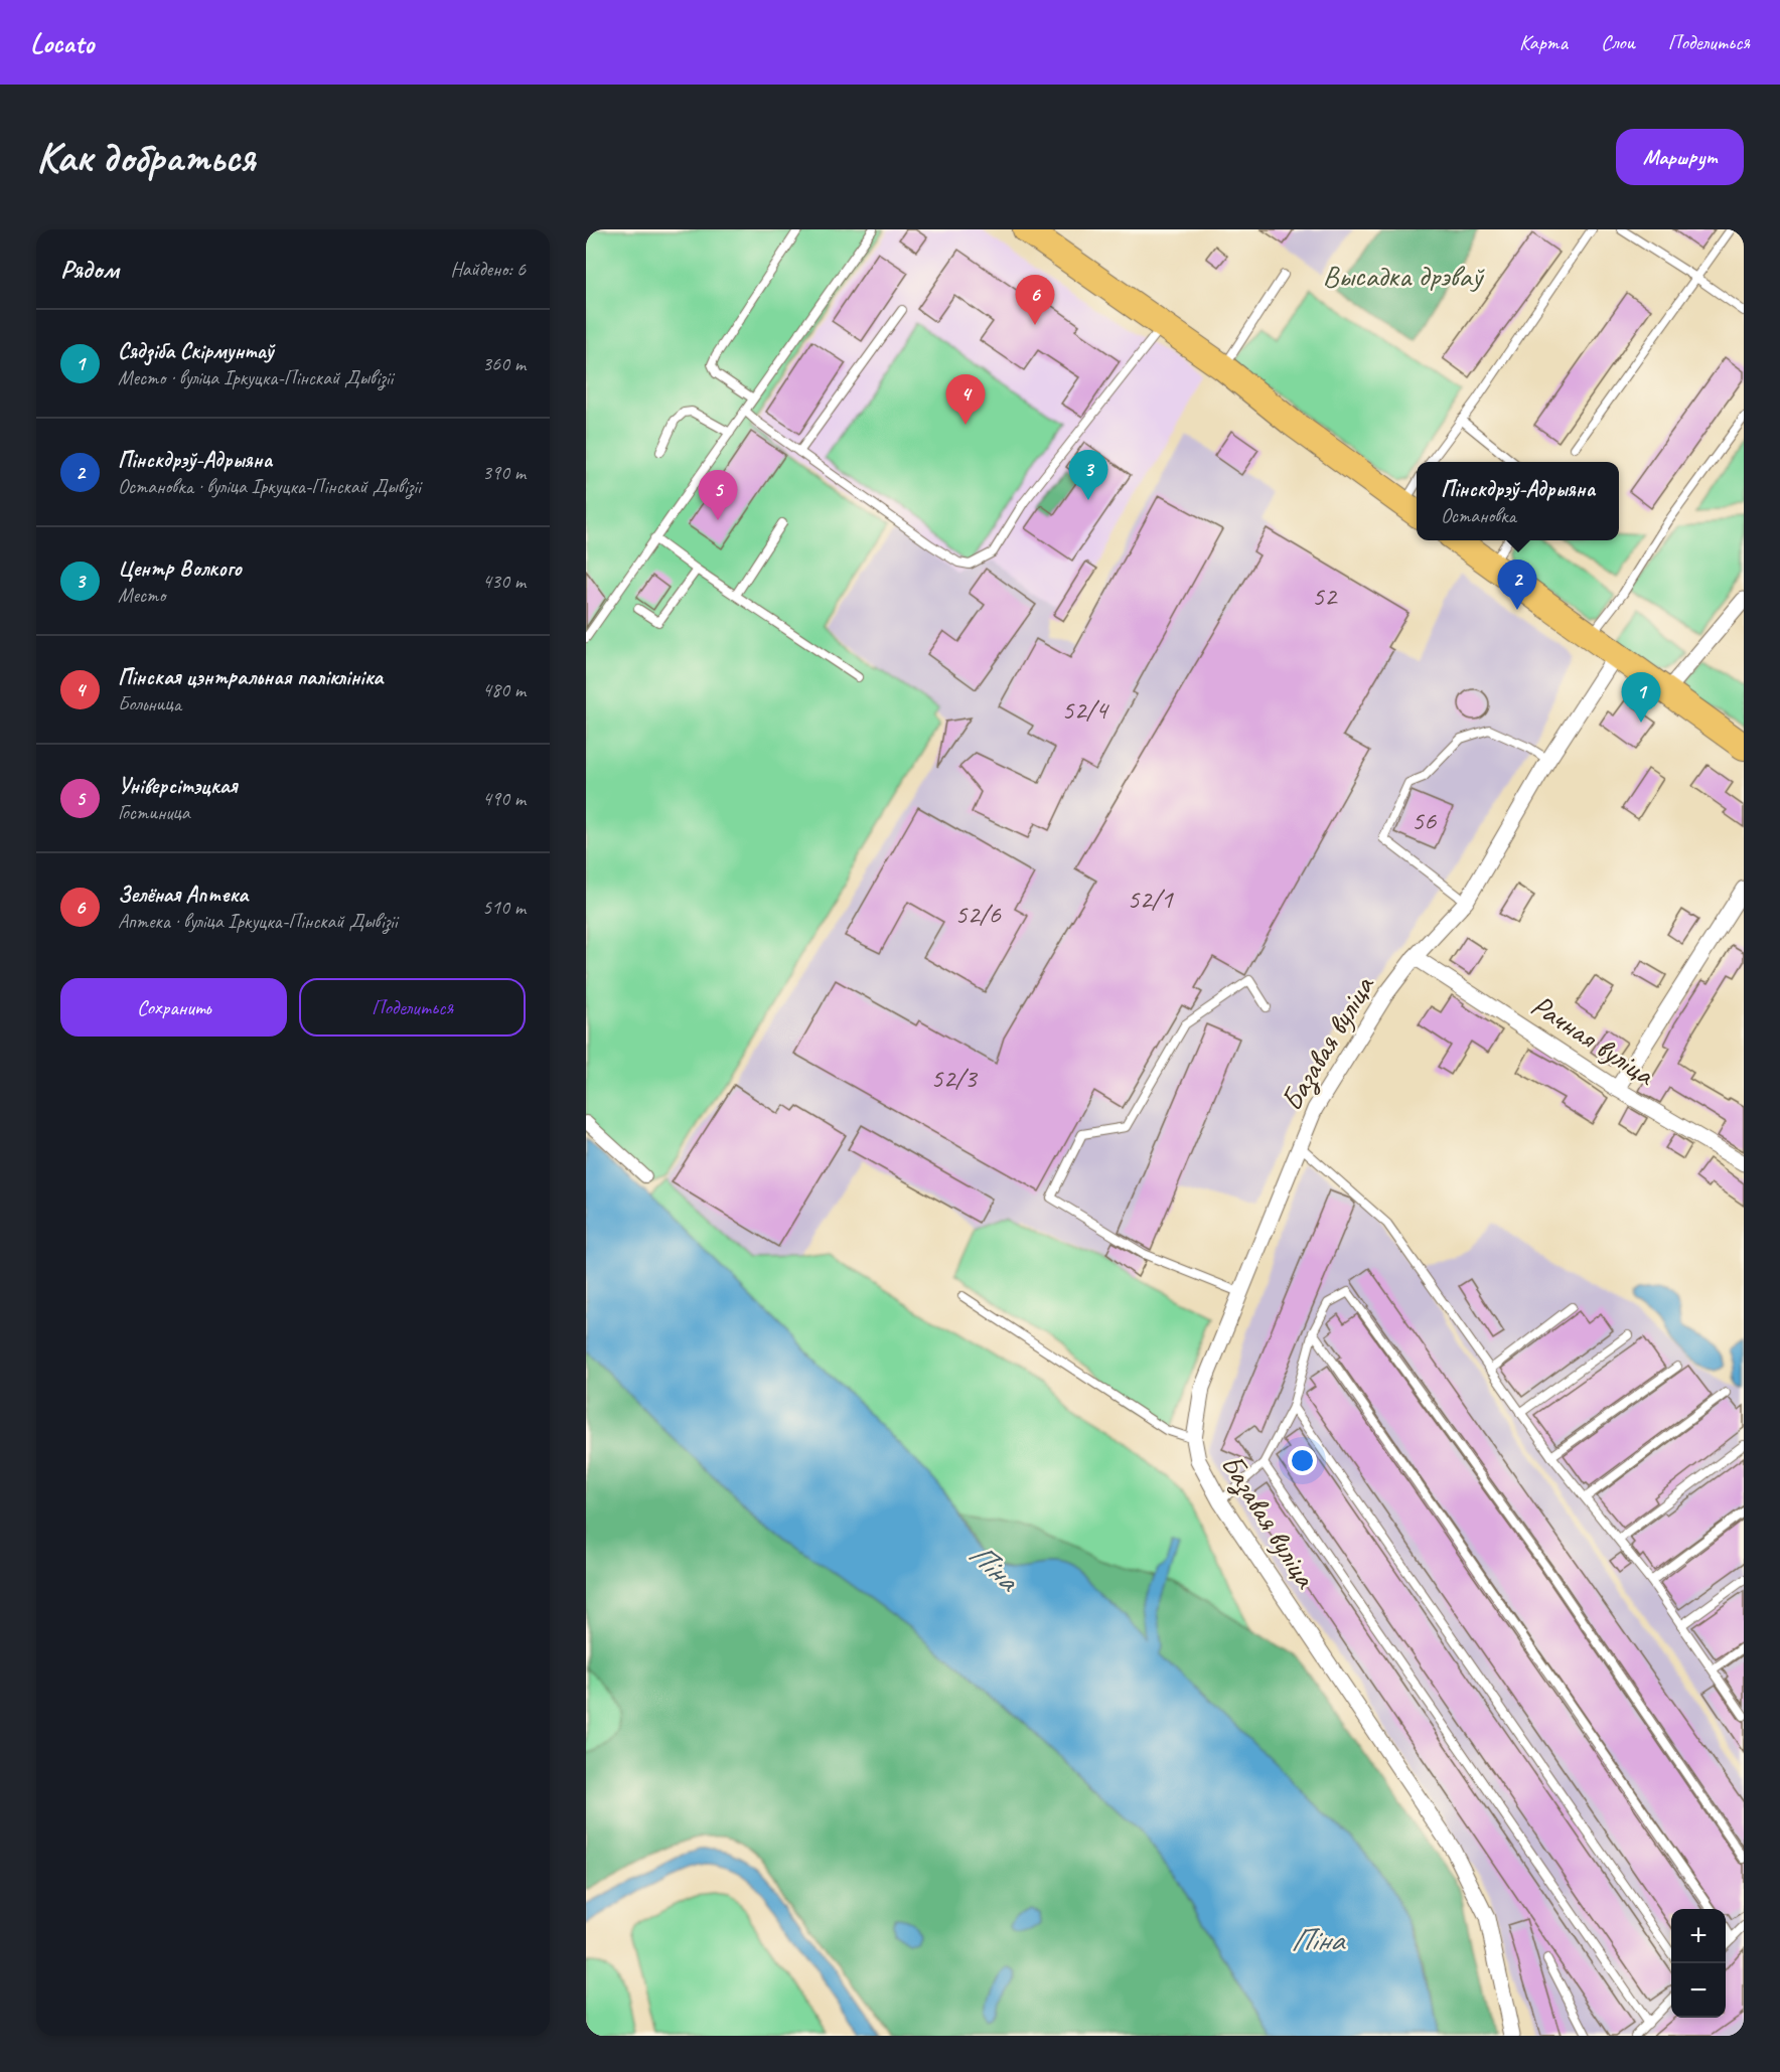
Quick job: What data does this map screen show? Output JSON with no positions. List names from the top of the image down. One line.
{"streets":{"street":["Рачная вуліца","Базавая вуліца"]},"crossings":[["Рачная вуліца","Базавая вуліца"]],"water":["Піна"],"parks":["Высадка дрэваў"],"house_numbers":["52","52/4","56","52/1","52/6","52/3"],"page":{"header":"Locato","nav":["Карта","Слои","Поделиться"],"buttons":["Маршрут",["Сохранить","Поделиться"]],"title":"Как добраться","heading":["Рядом","Найдено: 6"],"pins":["6","4","3","5","2","1"],"list":[{"mark":"1","name":"Сядзіба Скірмунтаў","note":"Место · вуліца Іркуцка-Пінскай Дывізіі","value":"360 m"},{"mark":"2","name":"Пінскдрэў-Адрыяна","note":"Остановка · вуліца Іркуцка-Пінскай Дывізіі","value":"390 m"},{"mark":"3","name":"Центр Волкого","note":"Место","value":"430 m"},{"mark":"4","name":"Пінская цэнтральная паліклініка","note":"Больница","value":"480 m"},{"mark":"5","name":"Універсітэцкая","note":"Гостиница","value":"490 m"},{"mark":"6","name":"Зелёная Аптека","note":"Аптека · вуліца Іркуцка-Пінскай Дывізіі","value":"510 m"}],"popup":["Пінскдрэў-Адрыяна","Остановка"],"map_buttons":["+","−"]}}
